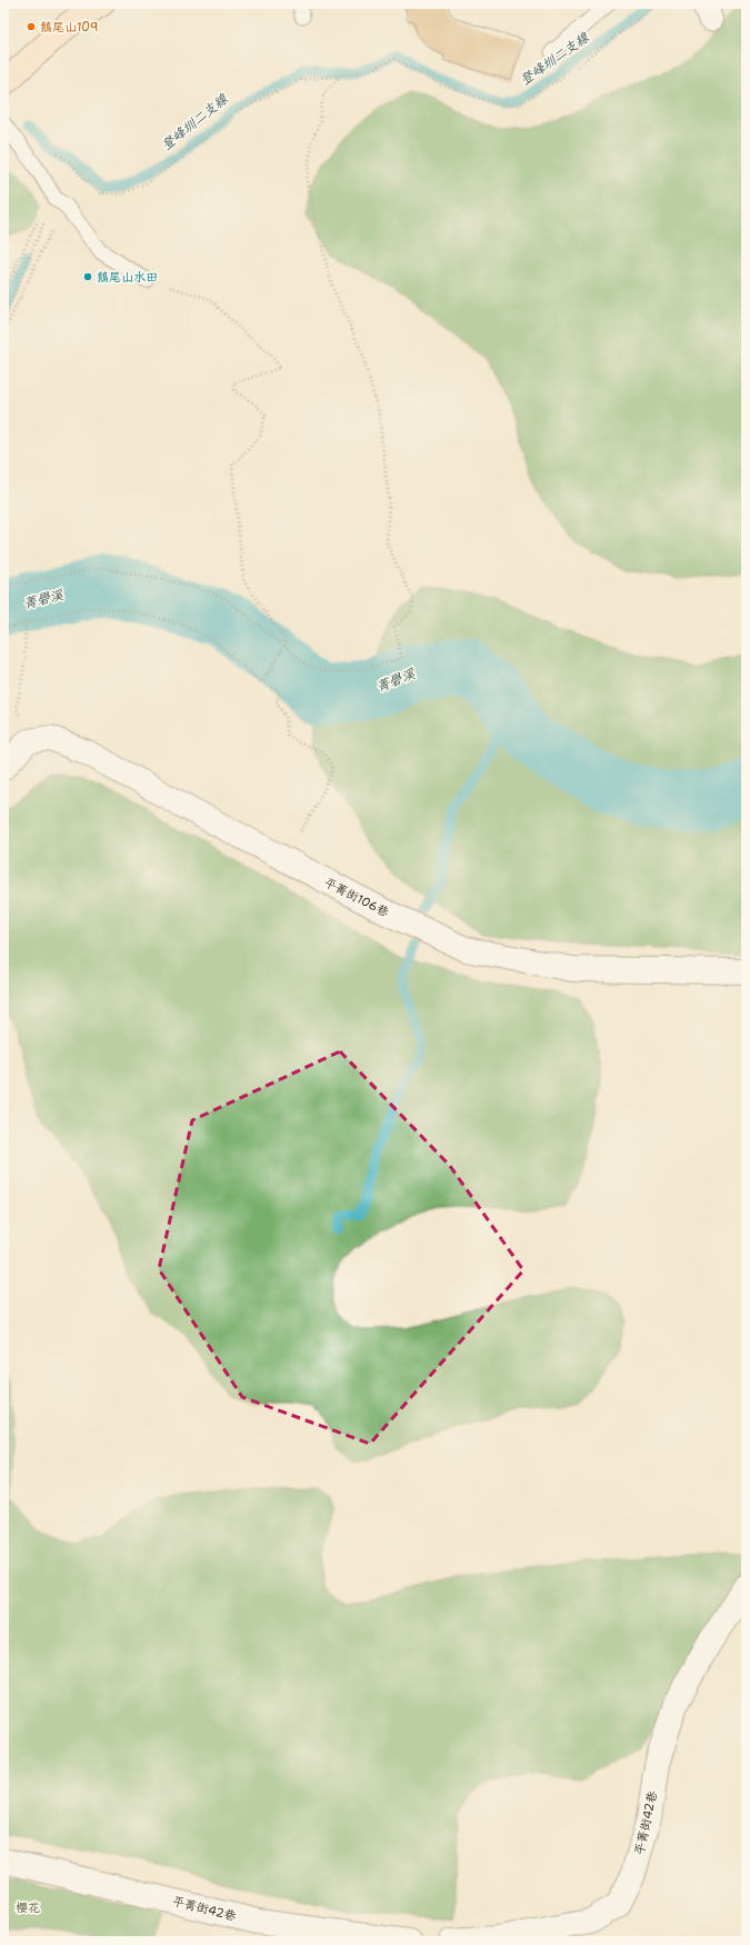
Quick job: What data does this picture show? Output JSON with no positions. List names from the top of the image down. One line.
{"streets":{"street":["平菁街106巷","平菁街42巷"]},"water":["登峰圳二支線","菁礐溪"],"parks":["櫻花"],"places":["鵝尾山109","鵝尾山水田"]}
